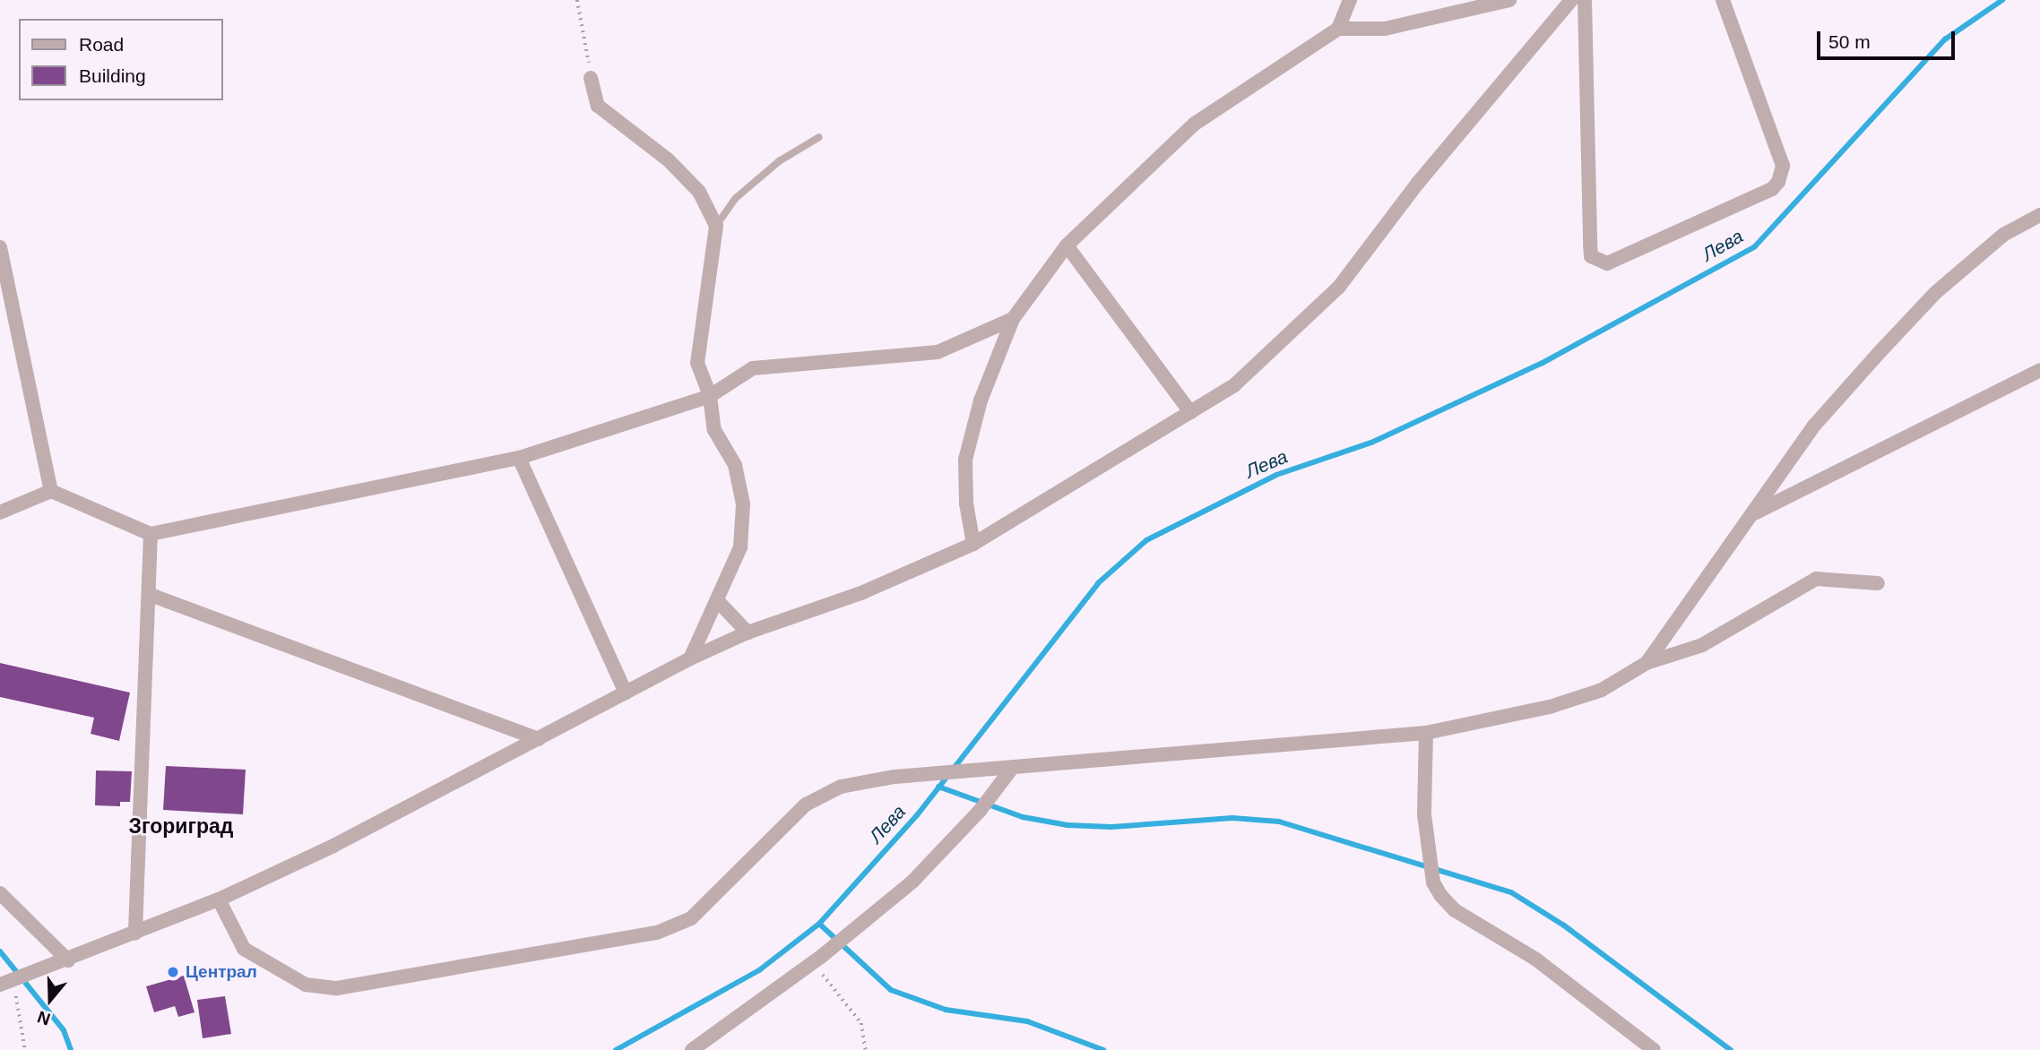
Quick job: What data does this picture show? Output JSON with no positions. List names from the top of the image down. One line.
{"districts":["Згориград"],"water":["Лева"],"places":["Централ"],"legend":["Road","Building"],"scale_bar":"50 m","north":"bottom"}
